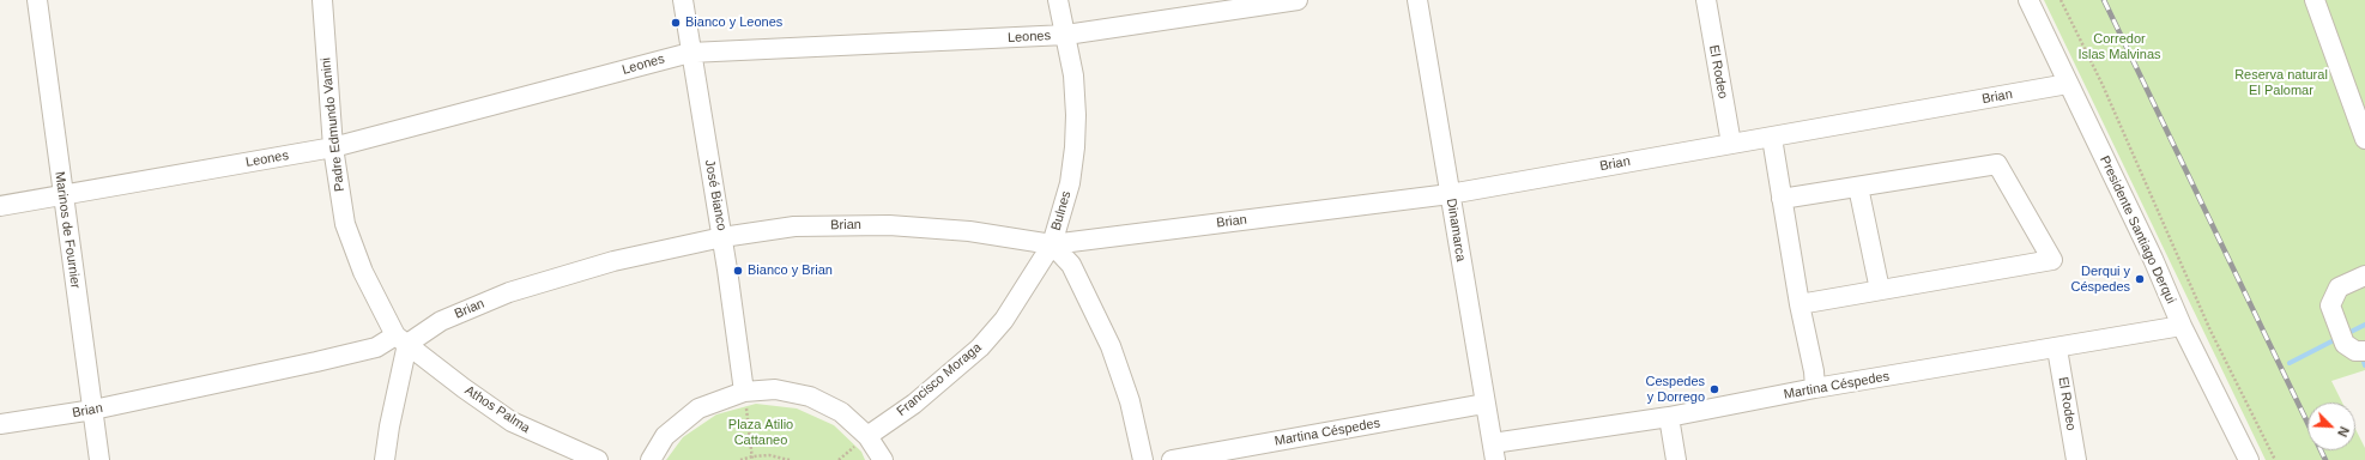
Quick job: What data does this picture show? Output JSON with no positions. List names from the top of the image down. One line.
{"streets":{"street":["Leones","El Rodeo","Brian","Padre Edmundo Vanini","José Bianco","Bulnes","Marinos de Fournier","Dinamarca","Presidente Santiago Derqui","Francisco Moraga","Martina Céspedes","Athos Palma"]},"crossings":[["Leones","Padre Edmundo Vanini"],["Leones","José Bianco"],["Leones","Bulnes"],["Leones","Marinos de Fournier"],["El Rodeo","Brian"],["El Rodeo","Martina Céspedes"],["Brian","Padre Edmundo Vanini"],["Brian","José Bianco"],["Brian","Bulnes"],["Brian","Marinos de Fournier"],["Brian","Dinamarca"],["Brian","Presidente Santiago Derqui"],["Brian","Francisco Moraga"],["Brian","Athos Palma"],["Padre Edmundo Vanini","Athos Palma"],["Bulnes","Francisco Moraga"],["Dinamarca","Martina Céspedes"],["Presidente Santiago Derqui","Martina Céspedes"]],"parks":["Corredor Islas Malvinas","Reserva natural El Palomar","Plaza Atilio Cattaneo"],"places":["Bianco y Leones","Bianco y Brian","Derqui y Céspedes","Cespedes y Dorrego"],"north":"bottom right"}
